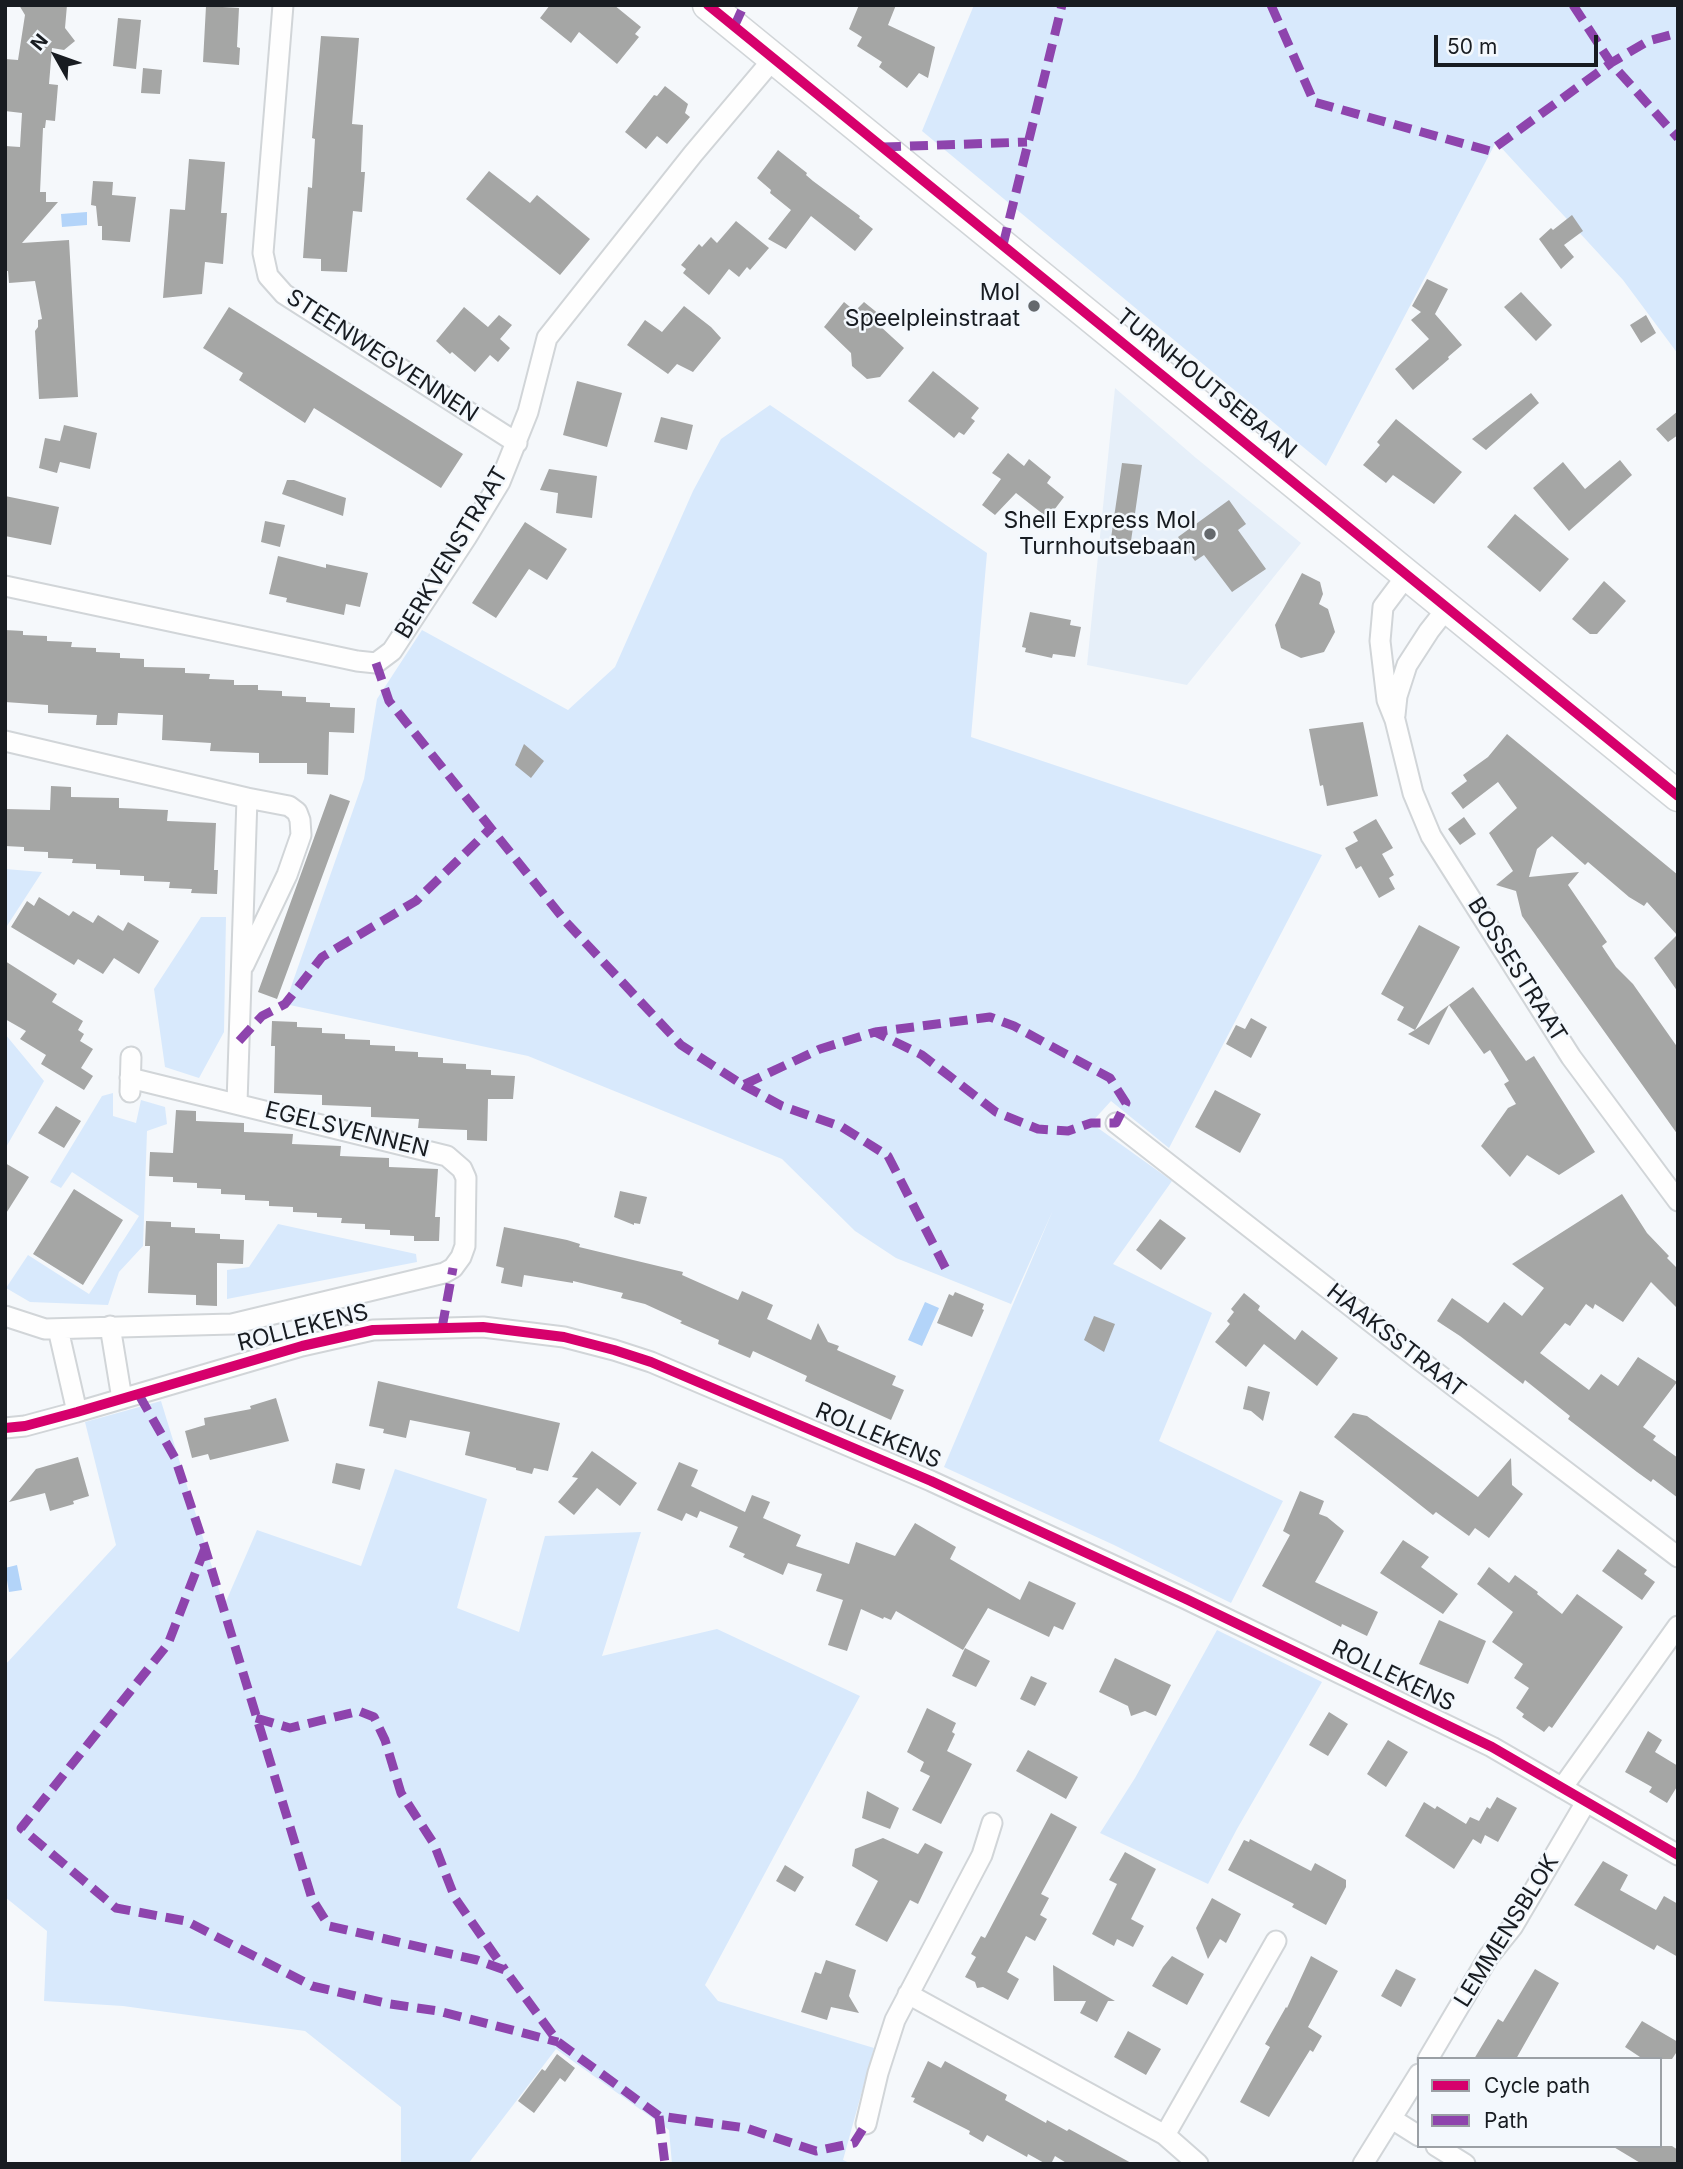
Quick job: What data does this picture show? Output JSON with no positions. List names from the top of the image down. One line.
{"streets":{"main road":["TURNHOUTSEBAAN"],"street":["STEENWEGVENNEN","BERKVENSTRAAT","BOSSESTRAAT","EGELSVENNEN","ROLLEKENS","HAAKSSTRAAT","LEMMENSBLOK"]},"crossings":[["STEENWEGVENNEN","BERKVENSTRAAT"],["TURNHOUTSEBAAN","BERKVENSTRAAT"],["TURNHOUTSEBAAN","BOSSESTRAAT"],["ROLLEKENS","LEMMENSBLOK"]],"places":["Mol Speelpleinstraat","Shell Express Mol Turnhoutsebaan"],"legend":["Cycle path","Path"],"scale_bar":"50 m","north":"top left"}
